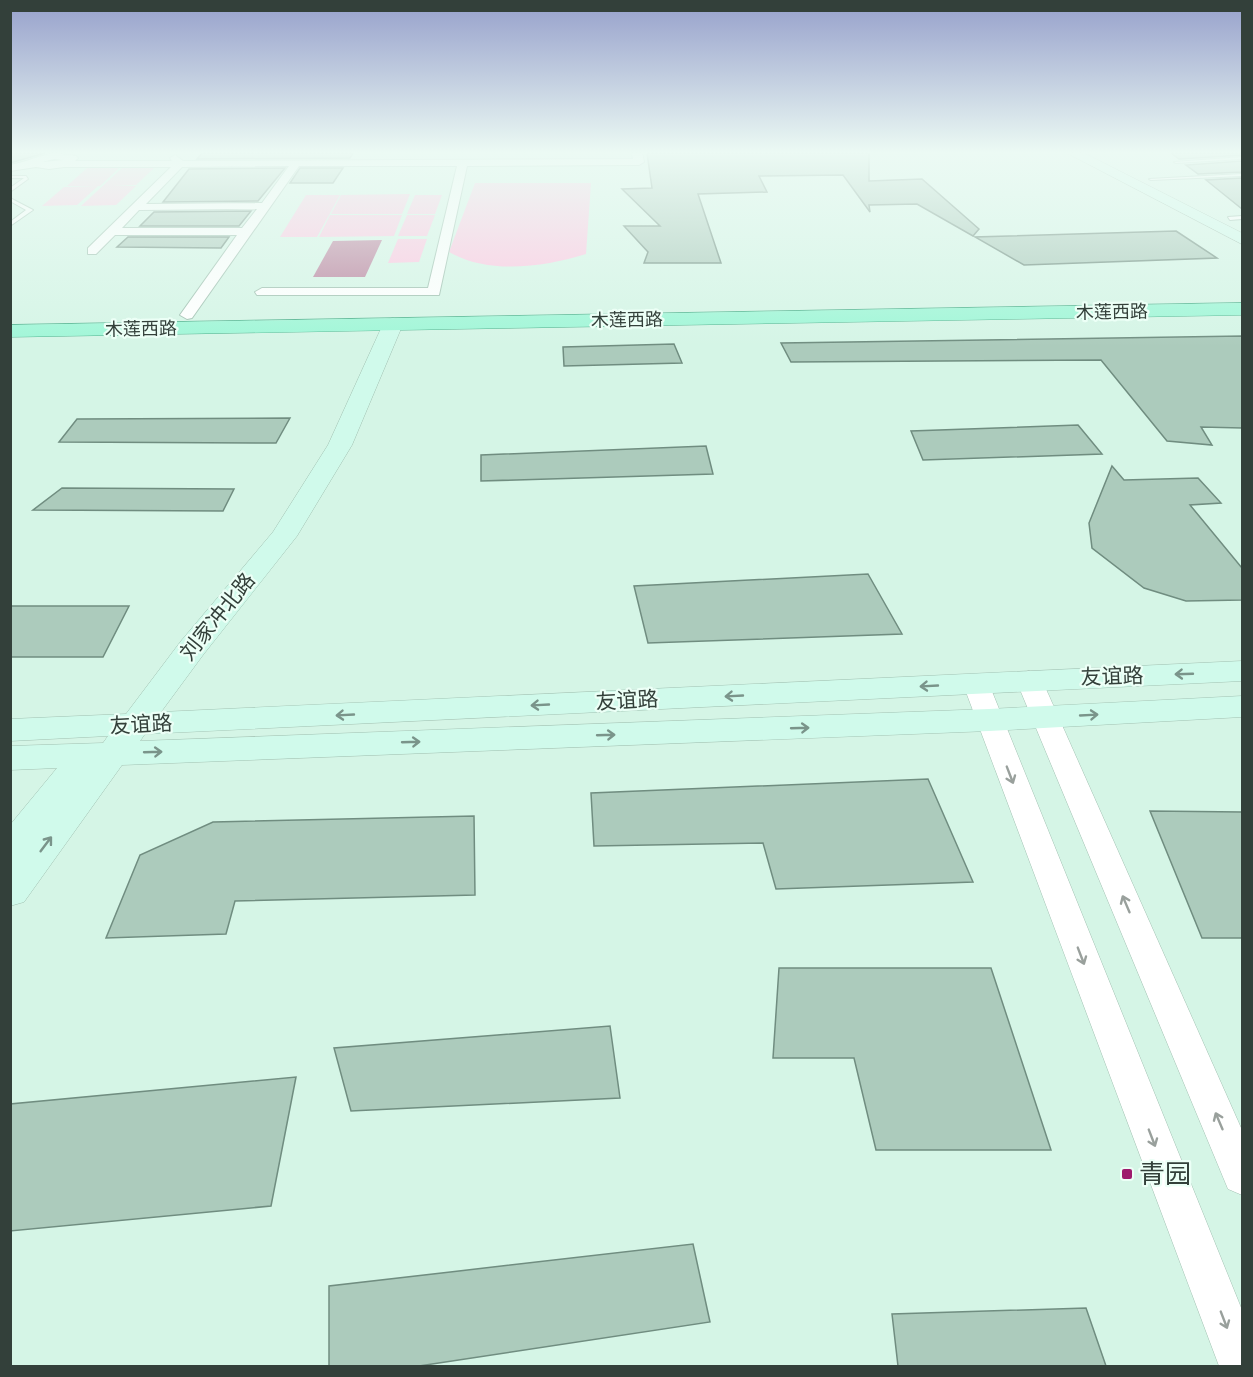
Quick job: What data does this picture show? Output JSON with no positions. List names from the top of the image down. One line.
{"streets":{"main road":["木莲西路","刘家冲北路","友谊路"]},"crossings":[["木莲西路","刘家冲北路"],["刘家冲北路","友谊路"]],"places":{"transit":["青园"]}}
